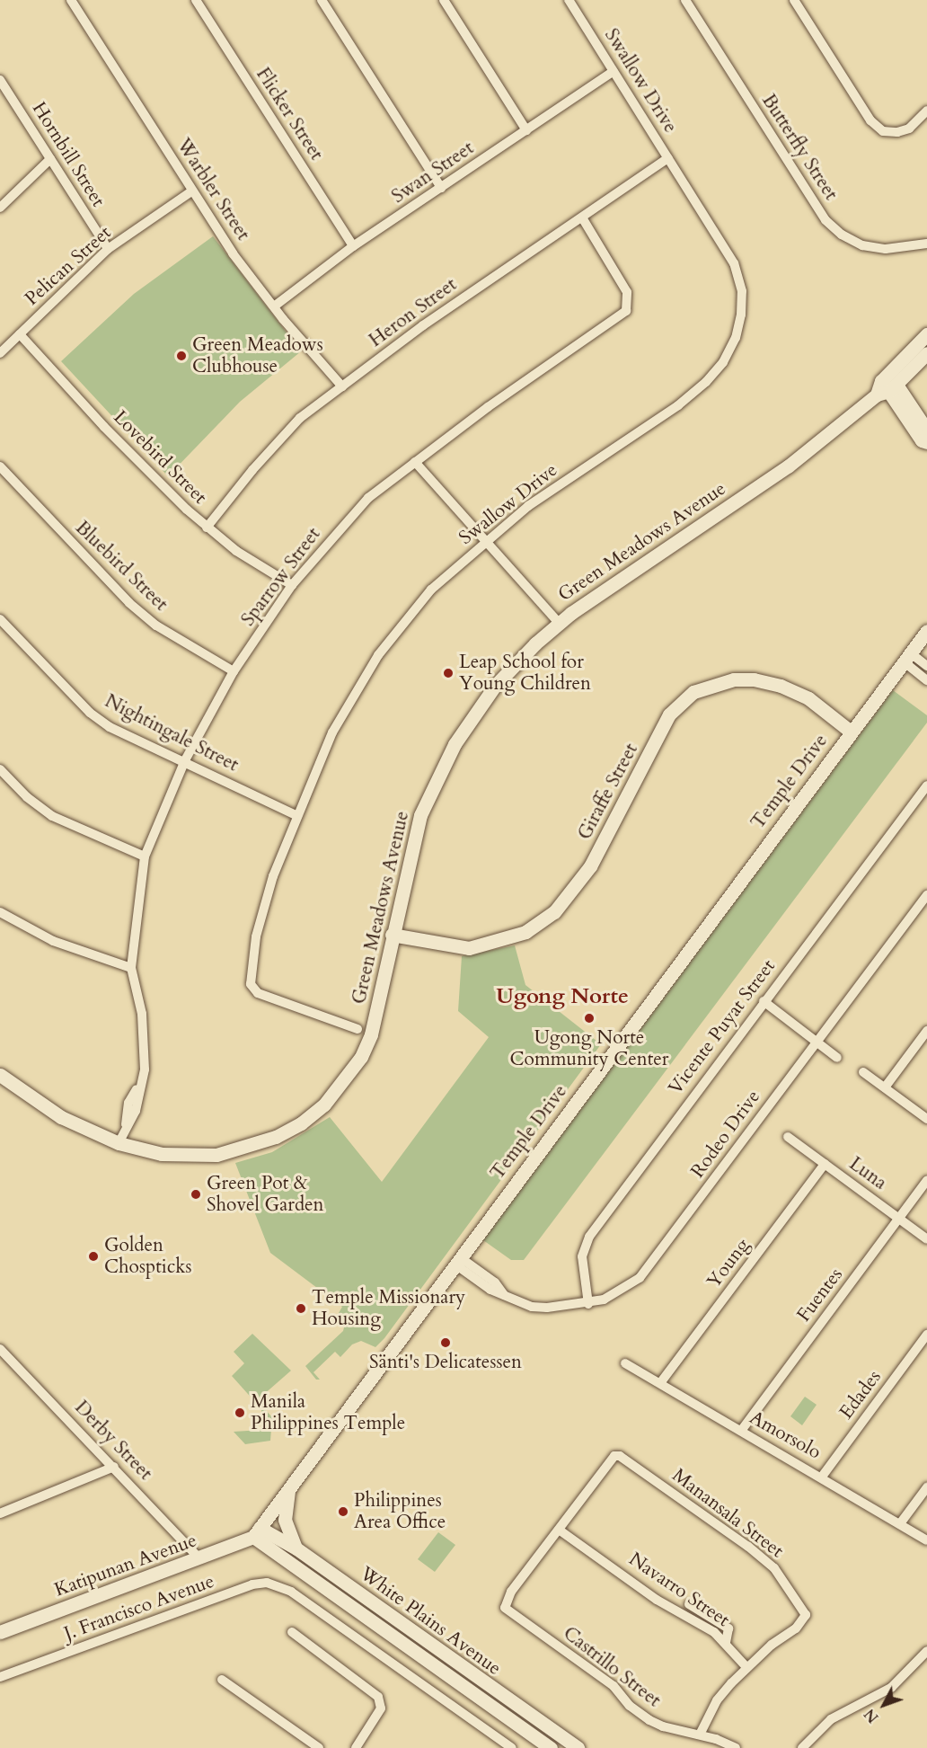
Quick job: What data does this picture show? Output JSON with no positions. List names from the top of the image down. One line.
{"streets":{"street":["Swallow Drive","Flicker Street","Butterfly Street","Hornbill Street","Swan Street","Warbler Street","Pelican Street","Heron Street","Lovebird Street","Green Meadows Avenue","Bluebird Street","Sparrow Street","Nightingale Street","Temple Drive","Giraffe Street","Vicente Puyat Street","Rodeo Drive","Luna","Young","Fuentes","Edades","Amorsolo","Derby Street","Manansala Street","Katipunan Avenue","Navarro Street","J. Francisco Avenue","White Plains Avenue","Castrillo Street"]},"crossings":[["Swallow Drive","Swan Street"],["Swallow Drive","Heron Street"],["Swallow Drive","Nightingale Street"],["Flicker Street","Swan Street"],["Hornbill Street","Pelican Street"],["Swan Street","Warbler Street"],["Warbler Street","Pelican Street"],["Warbler Street","Heron Street"],["Pelican Street","Lovebird Street"],["Heron Street","Lovebird Street"],["Heron Street","Sparrow Street"],["Lovebird Street","Sparrow Street"],["Green Meadows Avenue","Sparrow Street"],["Green Meadows Avenue","Giraffe Street"],["Bluebird Street","Sparrow Street"],["Sparrow Street","Nightingale Street"],["Temple Drive","Giraffe Street"],["Temple Drive","Rodeo Drive"],["Temple Drive","Katipunan Avenue"],["Temple Drive","White Plains Avenue"],["Vicente Puyat Street","Rodeo Drive"],["Luna","Young"],["Luna","Fuentes"],["Young","Amorsolo"],["Fuentes","Amorsolo"],["Edades","Amorsolo"],["Derby Street","Katipunan Avenue"],["Manansala Street","Navarro Street"],["Manansala Street","Castrillo Street"],["Katipunan Avenue","White Plains Avenue"],["Navarro Street","Castrillo Street"]],"districts":["Ugong Norte"],"places":["Green Meadows Clubhouse","Leap School for Young Children","Ugong Norte Community Center","Green Pot & Shovel Garden","Golden Chospticks","Temple Missionary Housing","Sänti's Delicatessen","Manila Philippines Temple","Philippines Area Office"],"north":"bottom left"}
